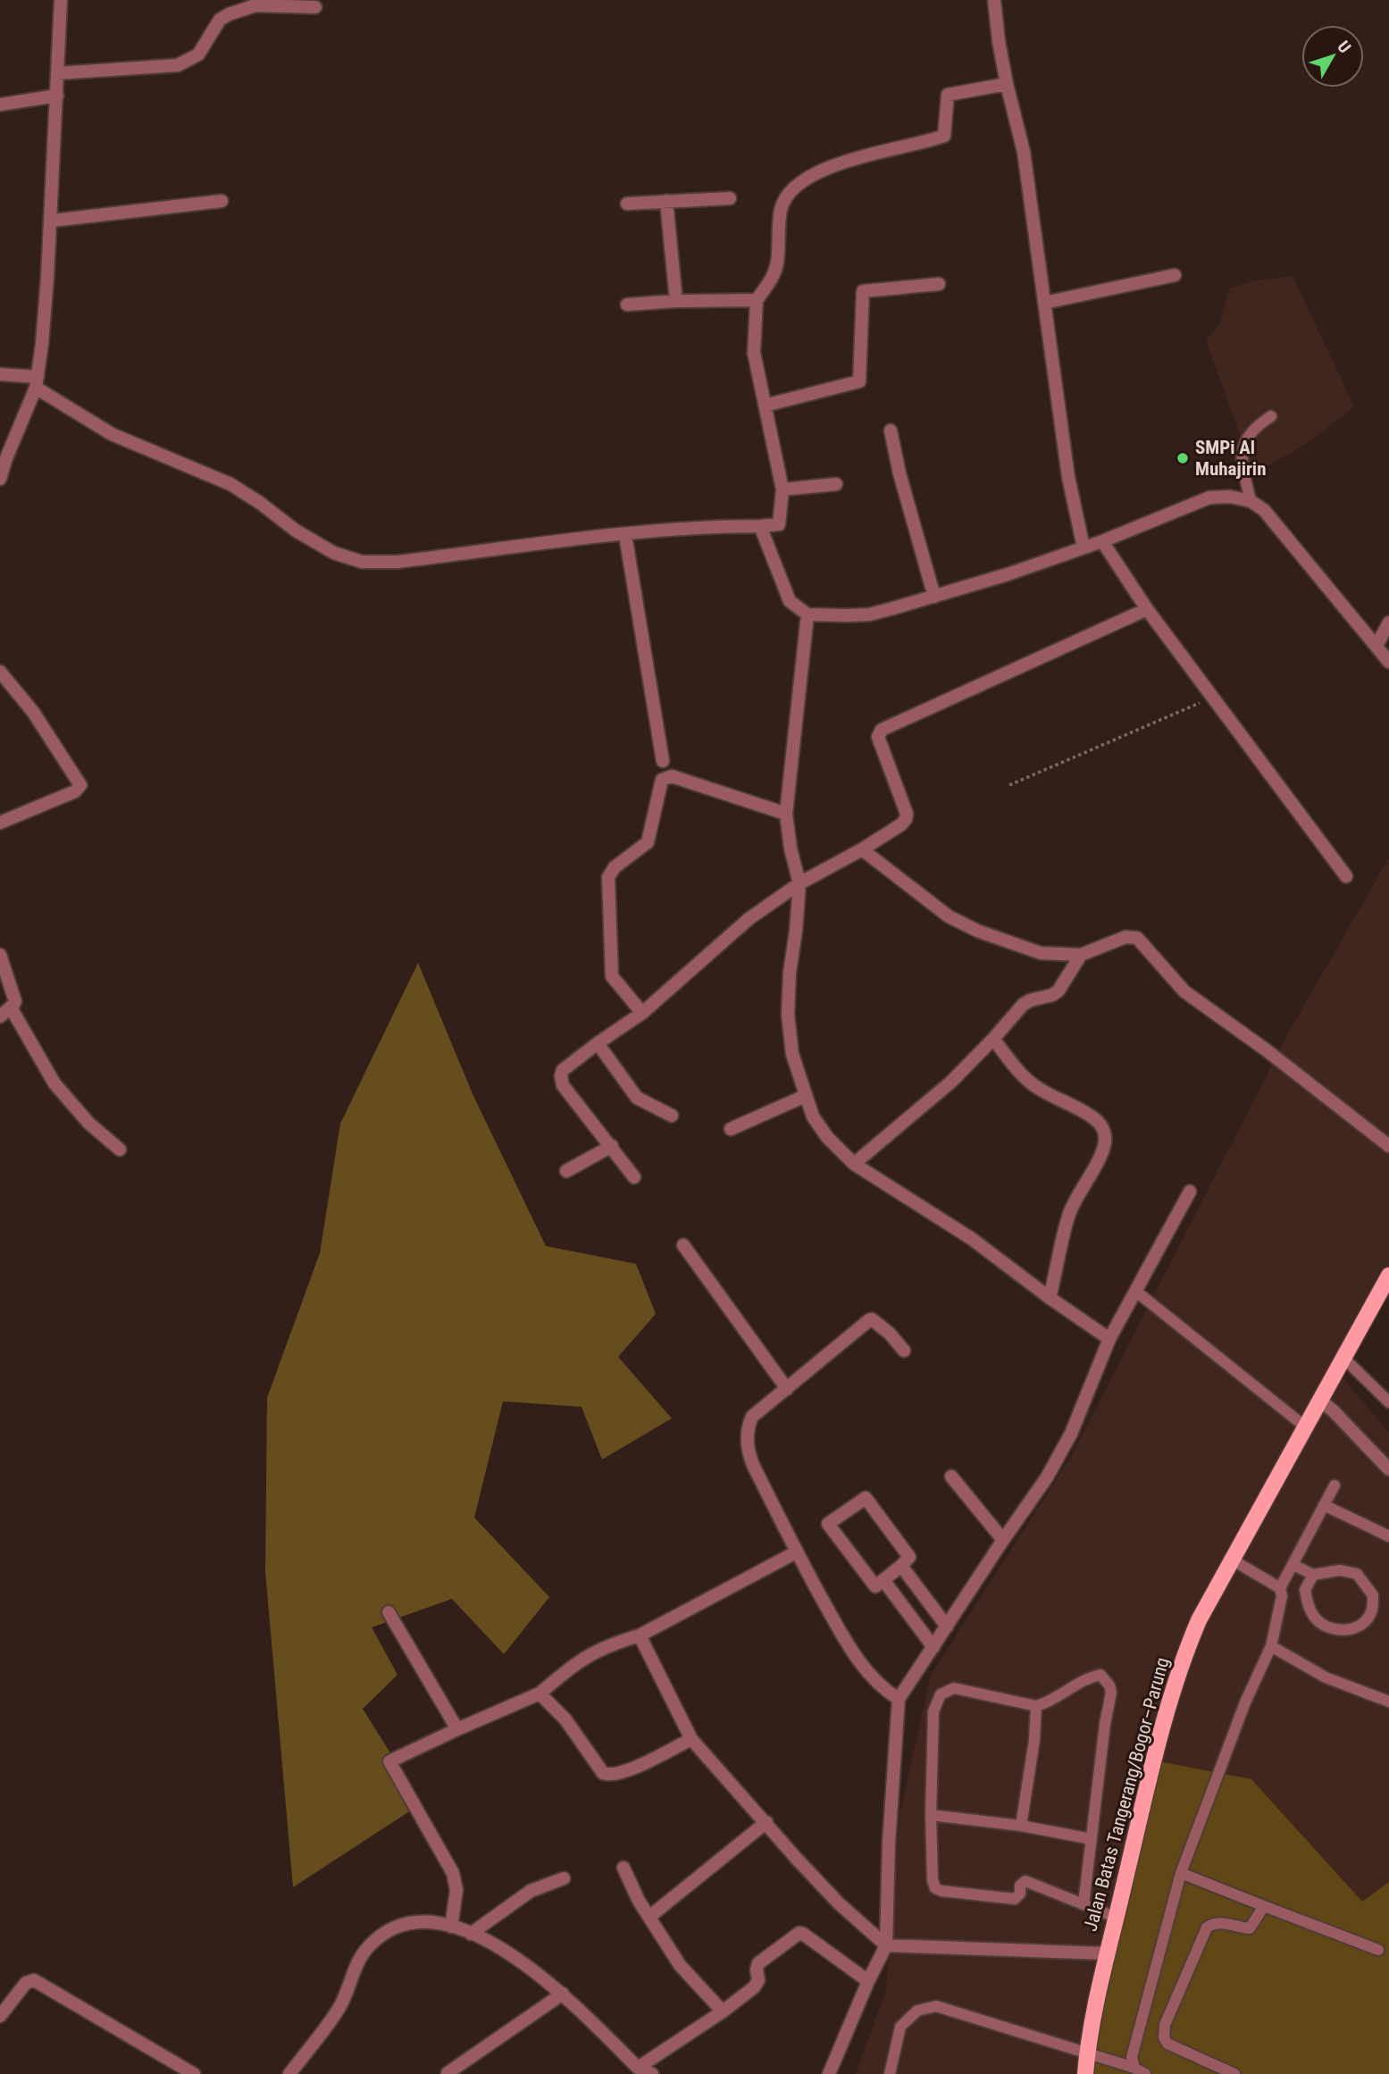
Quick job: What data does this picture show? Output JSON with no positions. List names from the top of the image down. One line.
{"streets":{"main road":["Jalan Batas Tangerang/Bogor–Parung"]},"places":["SMPi Al Muhajirin"],"north":"top right"}
